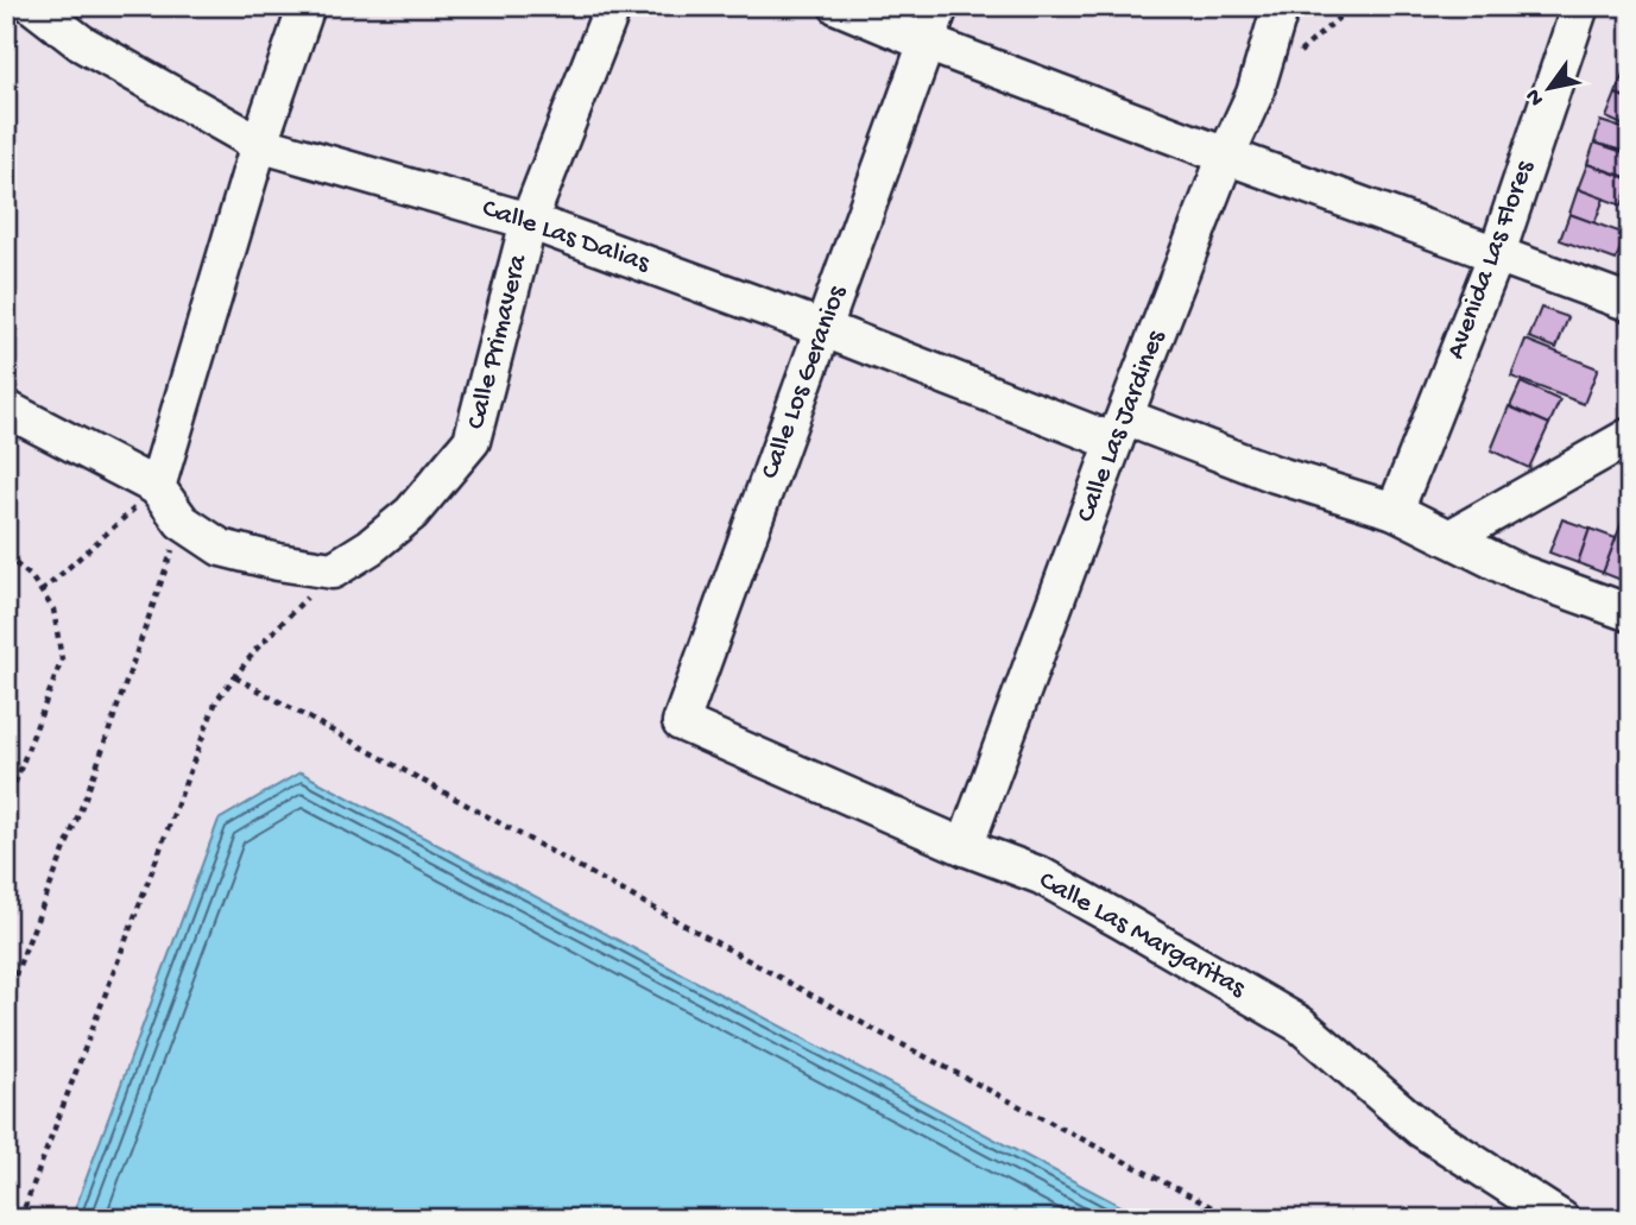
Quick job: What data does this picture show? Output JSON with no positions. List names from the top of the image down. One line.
{"streets":{"street":["Calle Las Dalias","Avenida Las Flores","Calle Primavera","Calle Los Geranios","Calle Las Jardines","Calle Las Margaritas"]},"crossings":[["Calle Las Dalias","Avenida Las Flores"],["Calle Las Dalias","Calle Primavera"],["Calle Las Dalias","Calle Los Geranios"],["Calle Las Dalias","Calle Las Jardines"],["Calle Los Geranios","Calle Las Margaritas"],["Calle Las Jardines","Calle Las Margaritas"]],"north":"bottom left"}
